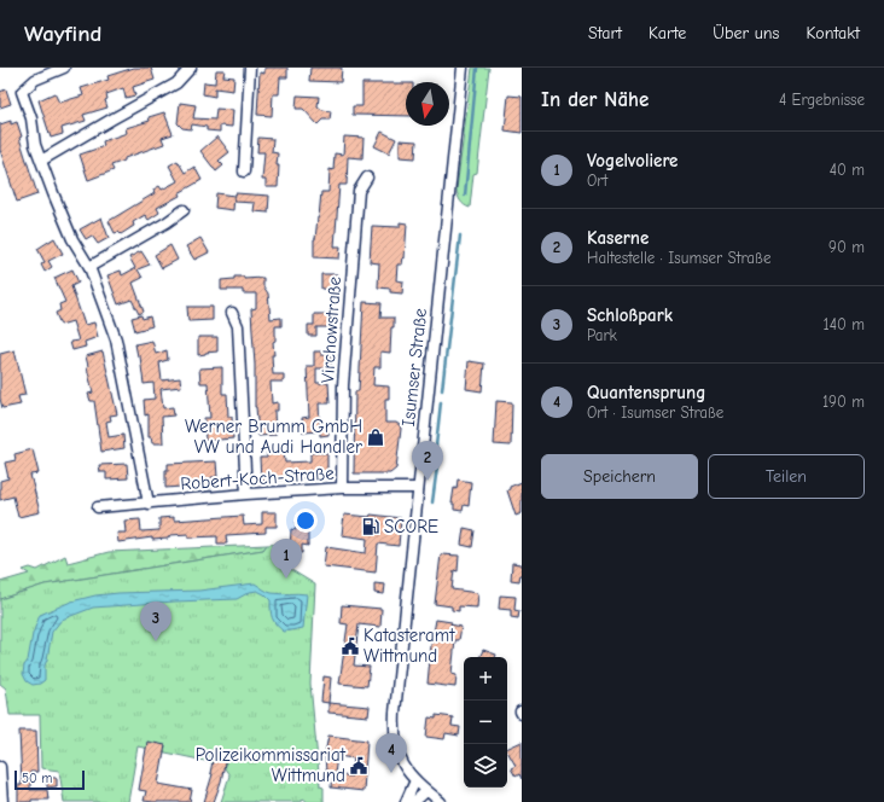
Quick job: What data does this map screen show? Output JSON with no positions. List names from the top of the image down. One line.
{"streets":{"street":["Virchowstraße","Isumser Straße","Robert-Koch-Straße"]},"crossings":[["Virchowstraße","Robert-Koch-Straße"],["Isumser Straße","Robert-Koch-Straße"]],"places":{"shop":["Werner Brumm GmbH VW und Audi Handler"],"fuel station":["SCORE"],"public building":["Katasteramt Wittmund","Polizeikommissariat Wittmund"]},"scale_bar":"50 m","north":"bottom","page":{"header":"Wayfind","nav":["Start","Karte","Über uns","Kontakt"],"heading":["In der Nähe","4 Ergebnisse"],"list":[{"mark":"1","name":"Vogelvoliere","note":"Ort","value":"40 m"},{"mark":"2","name":"Kaserne","note":"Haltestelle · Isumser Straße","value":"90 m"},{"mark":"3","name":"Schloßpark","note":"Park","value":"140 m"},{"mark":"4","name":"Quantensprung","note":"Ort · Isumser Straße","value":"190 m"}],"buttons":["Speichern","Teilen"],"pins":["2","1","3","4"],"map_buttons":["+","−"],"scale":"50 m"}}
